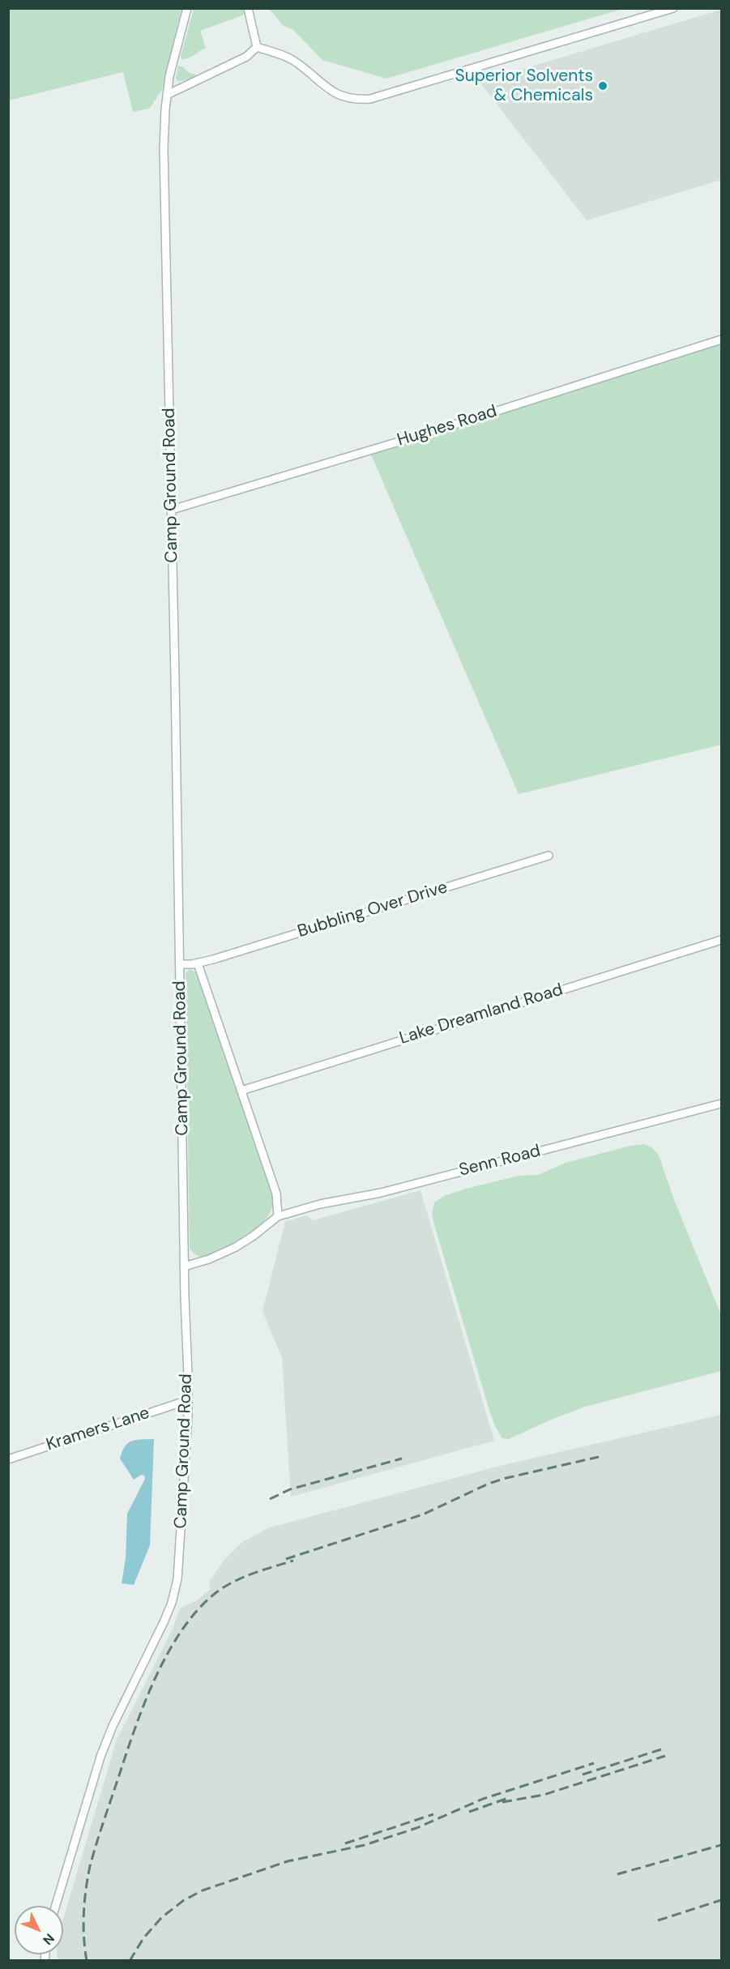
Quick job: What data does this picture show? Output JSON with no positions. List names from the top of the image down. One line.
{"streets":{"street":["Hughes Road","Camp Ground Road","Bubbling Over Drive","Lake Dreamland Road","Senn Road","Kramers Lane"]},"crossings":[["Hughes Road","Camp Ground Road"],["Camp Ground Road","Bubbling Over Drive"],["Camp Ground Road","Lake Dreamland Road"],["Camp Ground Road","Senn Road"],["Camp Ground Road","Kramers Lane"]],"places":["Superior Solvents & Chemicals"],"north":"bottom right"}
